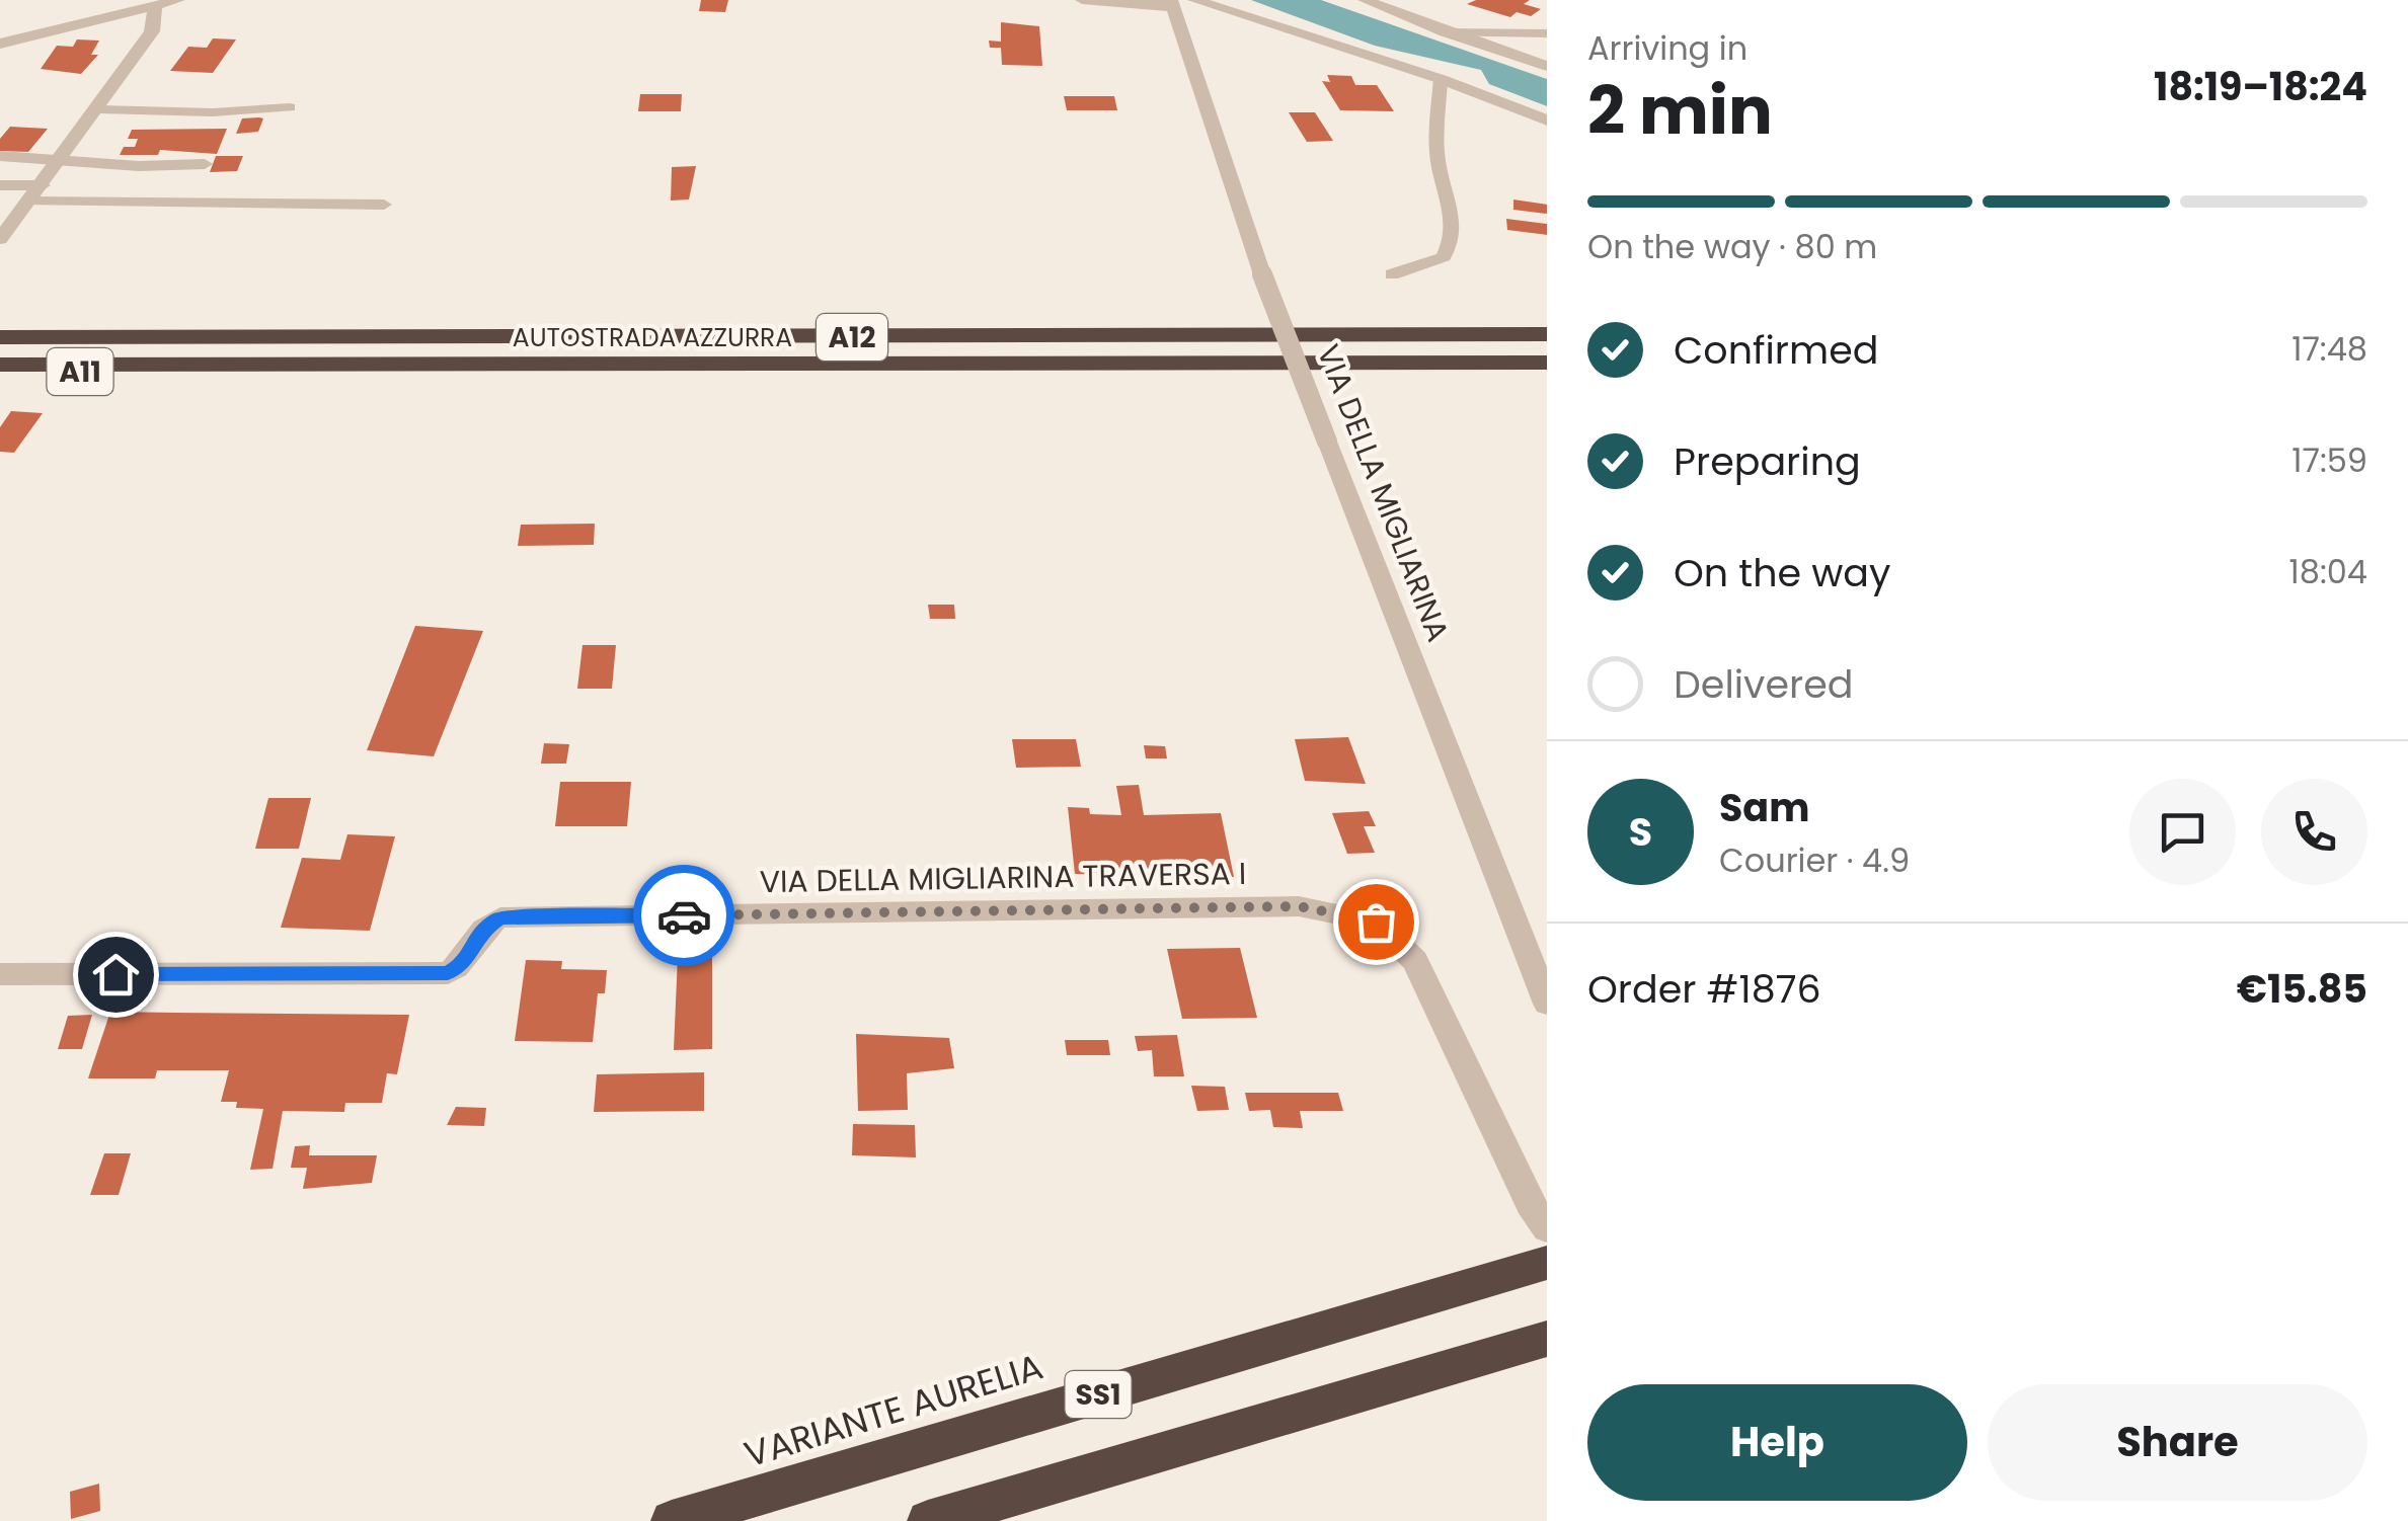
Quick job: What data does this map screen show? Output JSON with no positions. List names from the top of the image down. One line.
{"streets":{"highway":["AUTOSTRADA AZZURRA","A12","A11","SS1","VARIANTE AURELIA"],"street":["VIA DELLA MIGLIARINA","VIA DELLA MIGLIARINA TRAVERSA I"]},"crossings":[["AUTOSTRADA AZZURRA","A11"]],"page":{"heading":["2 min","Arriving in","18:19–18:24"],"panel":["Sam","Courier · 4.9","Order #1876","€15.85"],"bar":"On the way · 80 m","list":[["Confirmed","17:48"],["Preparing","17:59"],["On the way","18:04"],"Delivered"],"round":"S","buttons":["Help","Share"]}}
